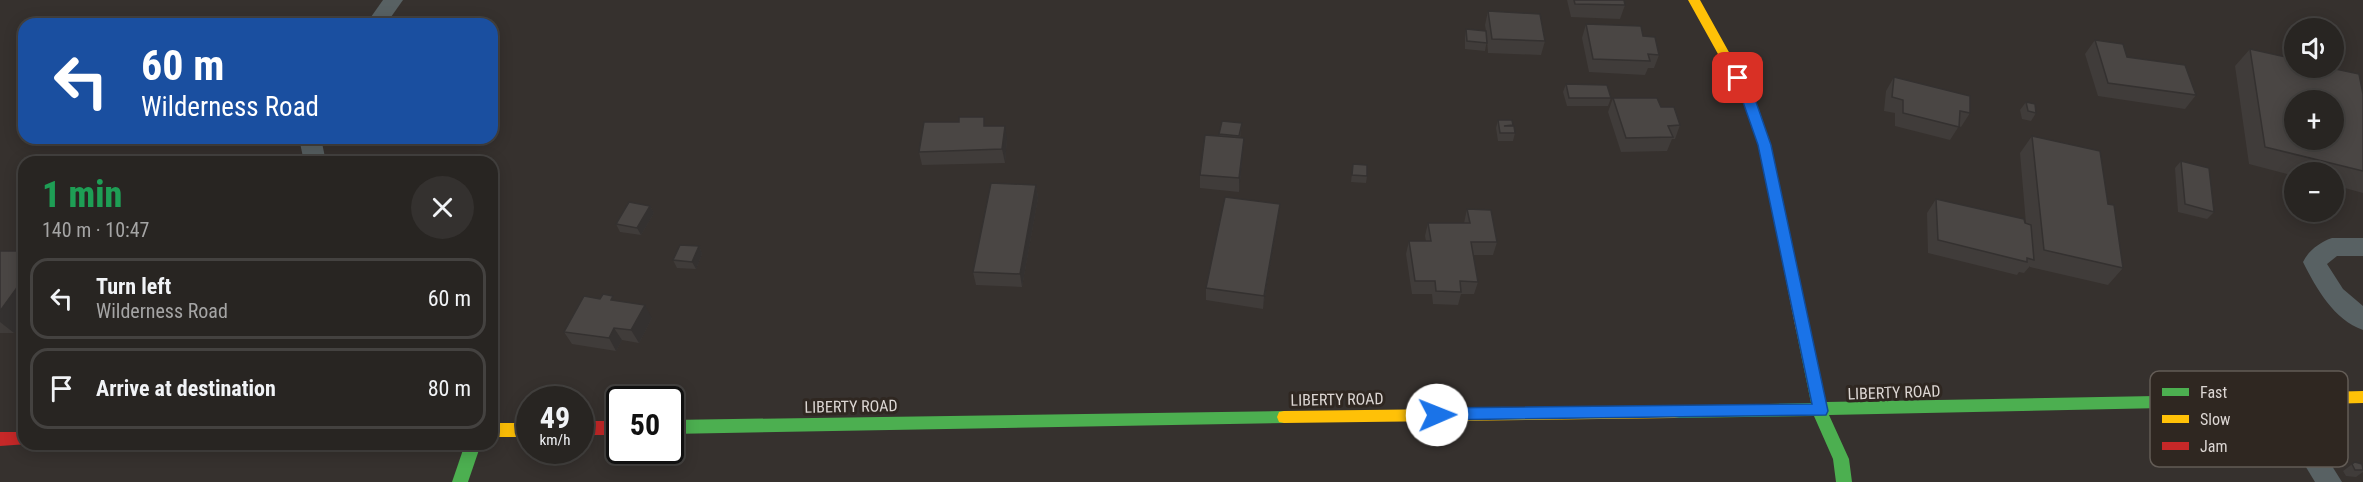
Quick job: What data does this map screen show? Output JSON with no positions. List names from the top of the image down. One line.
{"streets":{"main road":["LIBERTY ROAD"]},"legend":["Fast","Slow","Jam"],"page":{"map_buttons":["+","−"],"turn":["60 m","Wilderness Road"],"heading":["1 min","140 m · 10:47"],"list":[{"name":"Turn left","note":"Wilderness Road","value":"60 m"},{"name":"Arrive at destination","value":"80 m"}],"speed":"49 km/h","limit":"50"}}
